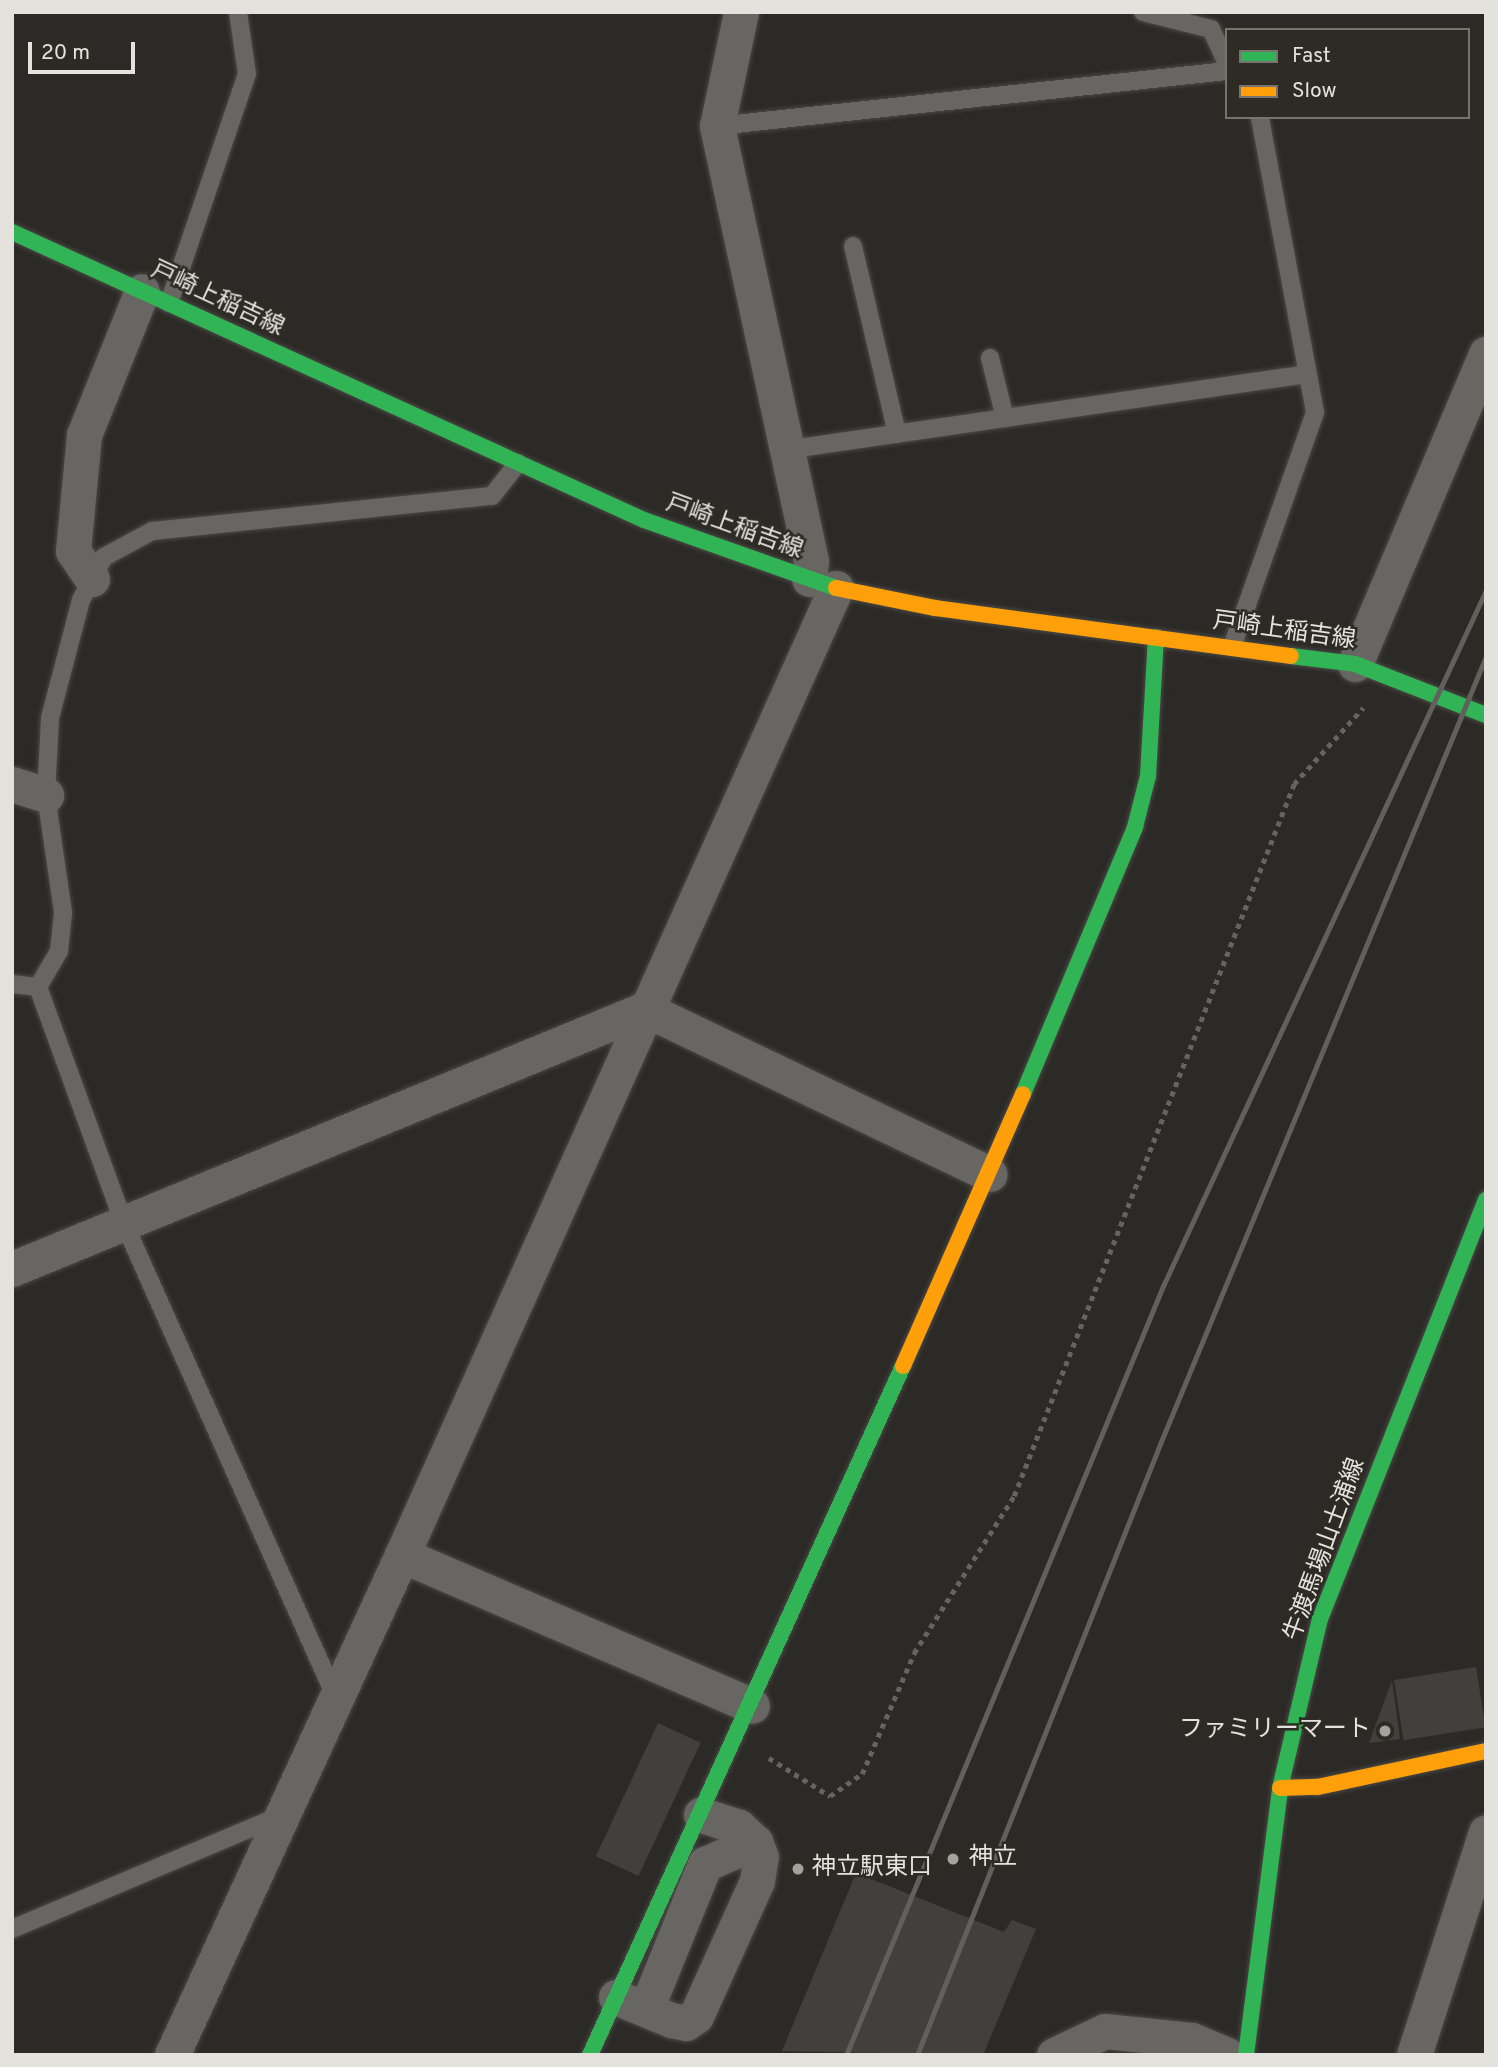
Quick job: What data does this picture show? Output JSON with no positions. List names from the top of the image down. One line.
{"streets":{"main road":["戸崎上稲吉線","牛渡馬場山土浦線"]},"places":["ファミリーマート","神立","神立駅東口"],"legend":["Fast","Slow"],"scale_bar":"20 m"}
